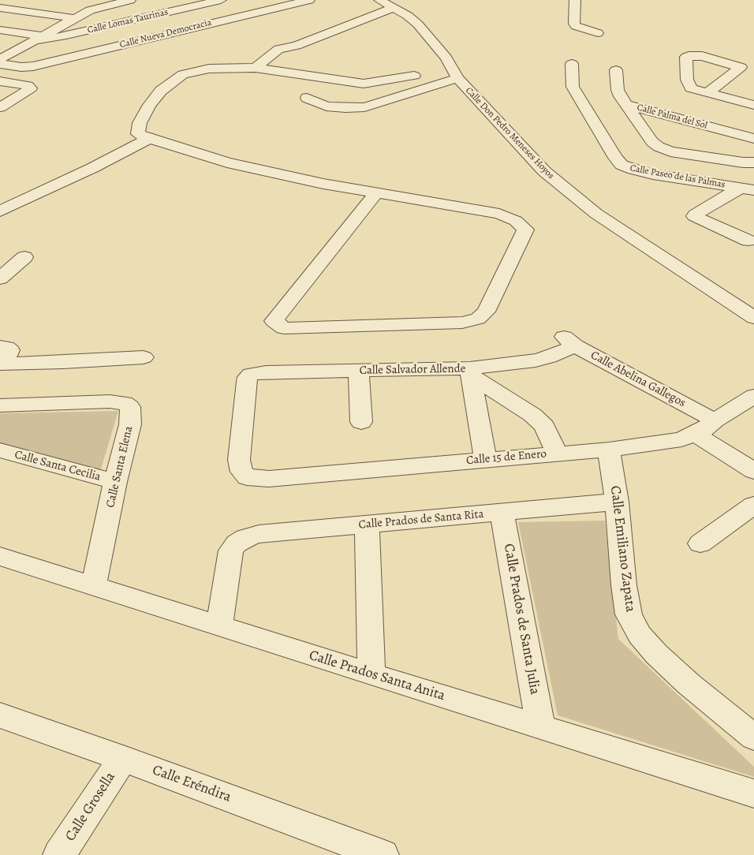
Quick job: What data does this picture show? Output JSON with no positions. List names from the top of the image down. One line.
{"streets":{"street":["Calle Lomas Taurinas","Calle Nueva Democracia","Calle Palma del Sol","Calle Don Pedro Meneses Hoyos","Calle Paseo de las Palmas","Calle Salvador Allende","Calle Abelina Gallegos","Calle 15 de Enero","Calle Santa Cecilia","Calle Santa Elena","Calle Prados de Santa Rita","Calle Emiliano Zapata","Calle Prados de Santa Julia","Calle Prados Santa Anita","Calle Eréndira","Calle Grosella"]},"crossings":[["Calle Salvador Allende","Calle Abelina Gallegos"],["Calle Salvador Allende","Calle 15 de Enero"],["Calle Abelina Gallegos","Calle 15 de Enero"],["Calle 15 de Enero","Calle Emiliano Zapata"],["Calle Santa Cecilia","Calle Santa Elena"],["Calle Santa Elena","Calle Prados Santa Anita"],["Calle Prados de Santa Rita","Calle Emiliano Zapata"],["Calle Prados de Santa Rita","Calle Prados de Santa Julia"],["Calle Prados de Santa Rita","Calle Prados Santa Anita"],["Calle Prados de Santa Julia","Calle Prados Santa Anita"],["Calle Eréndira","Calle Grosella"]]}
